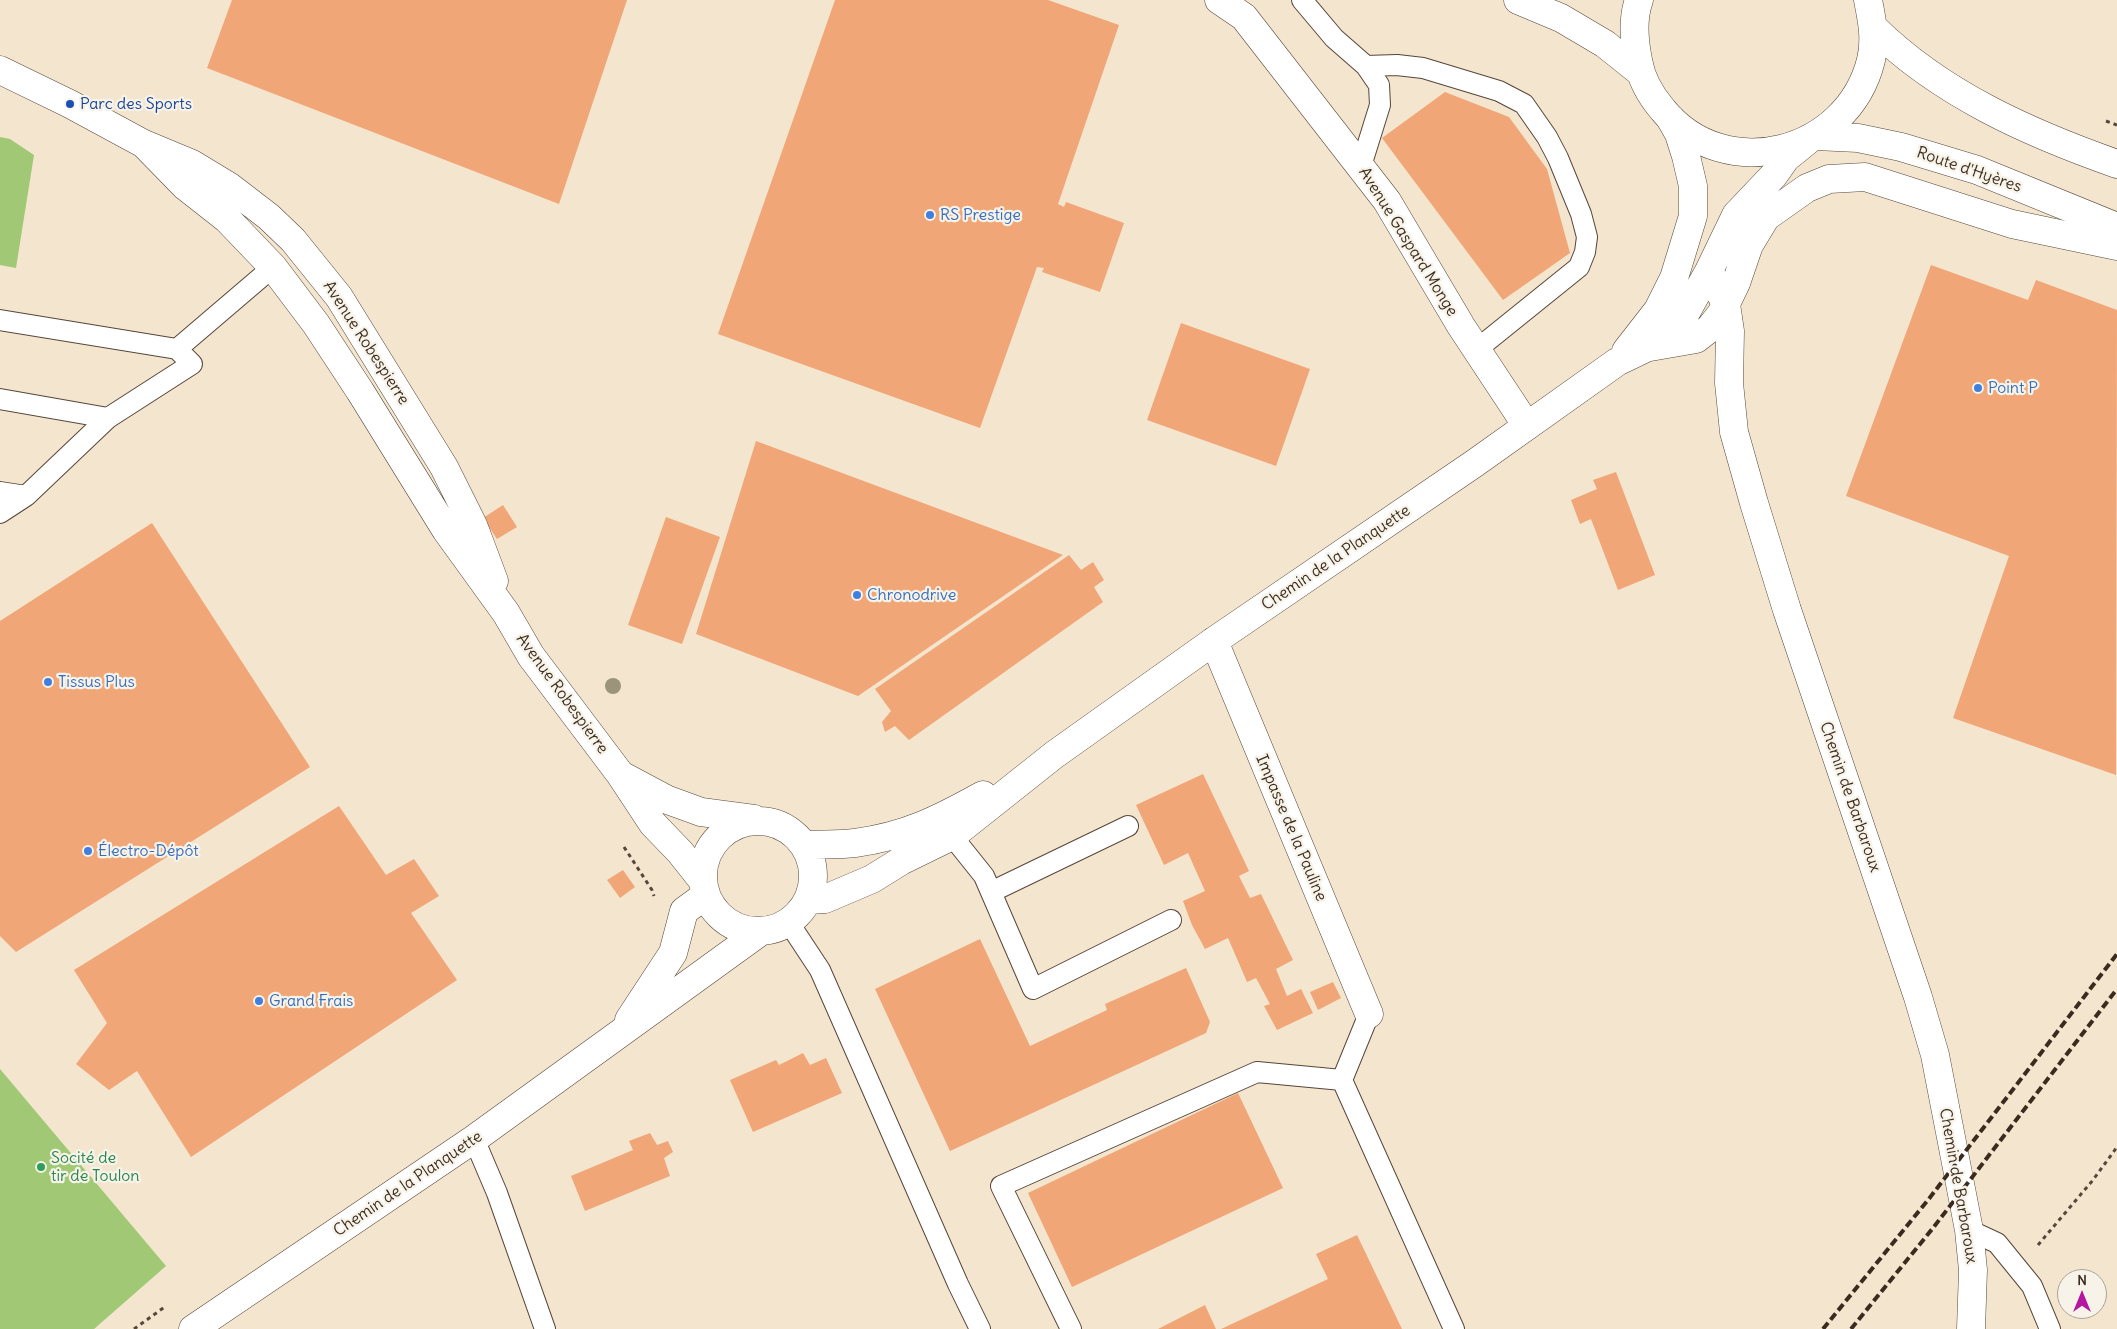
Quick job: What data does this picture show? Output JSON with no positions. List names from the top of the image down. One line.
{"streets":{"street":["Route d'Hyères","Avenue Gaspard Monge","Avenue Robespierre","Chemin de la Planquette","Chemin de Barbaroux","Impasse de la Pauline"]},"crossings":[["Route d'Hyères","Chemin de la Planquette"],["Avenue Gaspard Monge","Chemin de la Planquette"],["Avenue Robespierre","Chemin de la Planquette"],["Chemin de la Planquette","Chemin de Barbaroux"],["Chemin de la Planquette","Impasse de la Pauline"]],"places":["Parc des Sports","RS Prestige","Point P","Chronodrive","Tissus Plus","Électro-Dépôt","Grand Frais","Socité de tir de Toulon"],"north":"top"}
